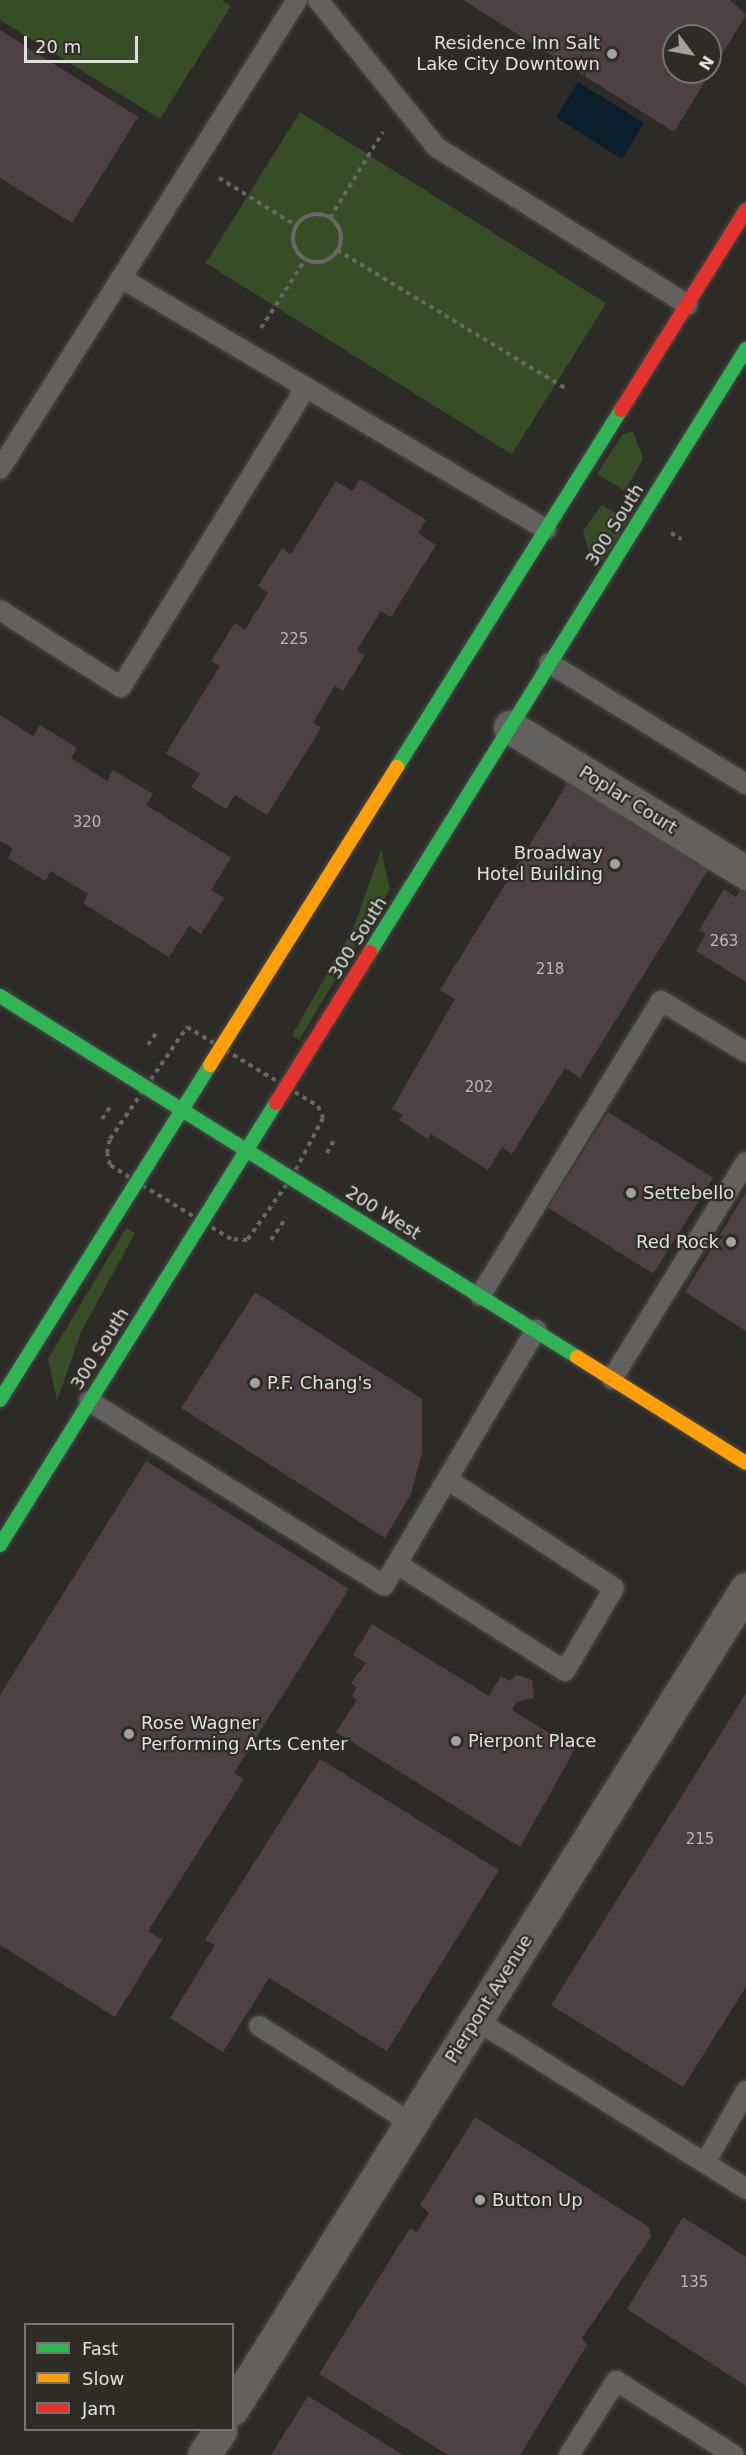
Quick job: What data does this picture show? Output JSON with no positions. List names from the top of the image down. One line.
{"streets":{"street":["300 South","Poplar Court","200 West","Pierpont Avenue"]},"crossings":[["300 South","Poplar Court"],["300 South","200 West"]],"places":["Residence Inn Salt Lake City Downtown","Broadway Hotel Building","Settebello","Red Rock","P.F. Chang's","Rose Wagner Performing Arts Center","Pierpont Place","Button Up"],"house_numbers":["225","320","263","218","202","215","135"],"legend":["Fast","Slow","Jam"],"scale_bar":"20 m","north":"bottom right"}
